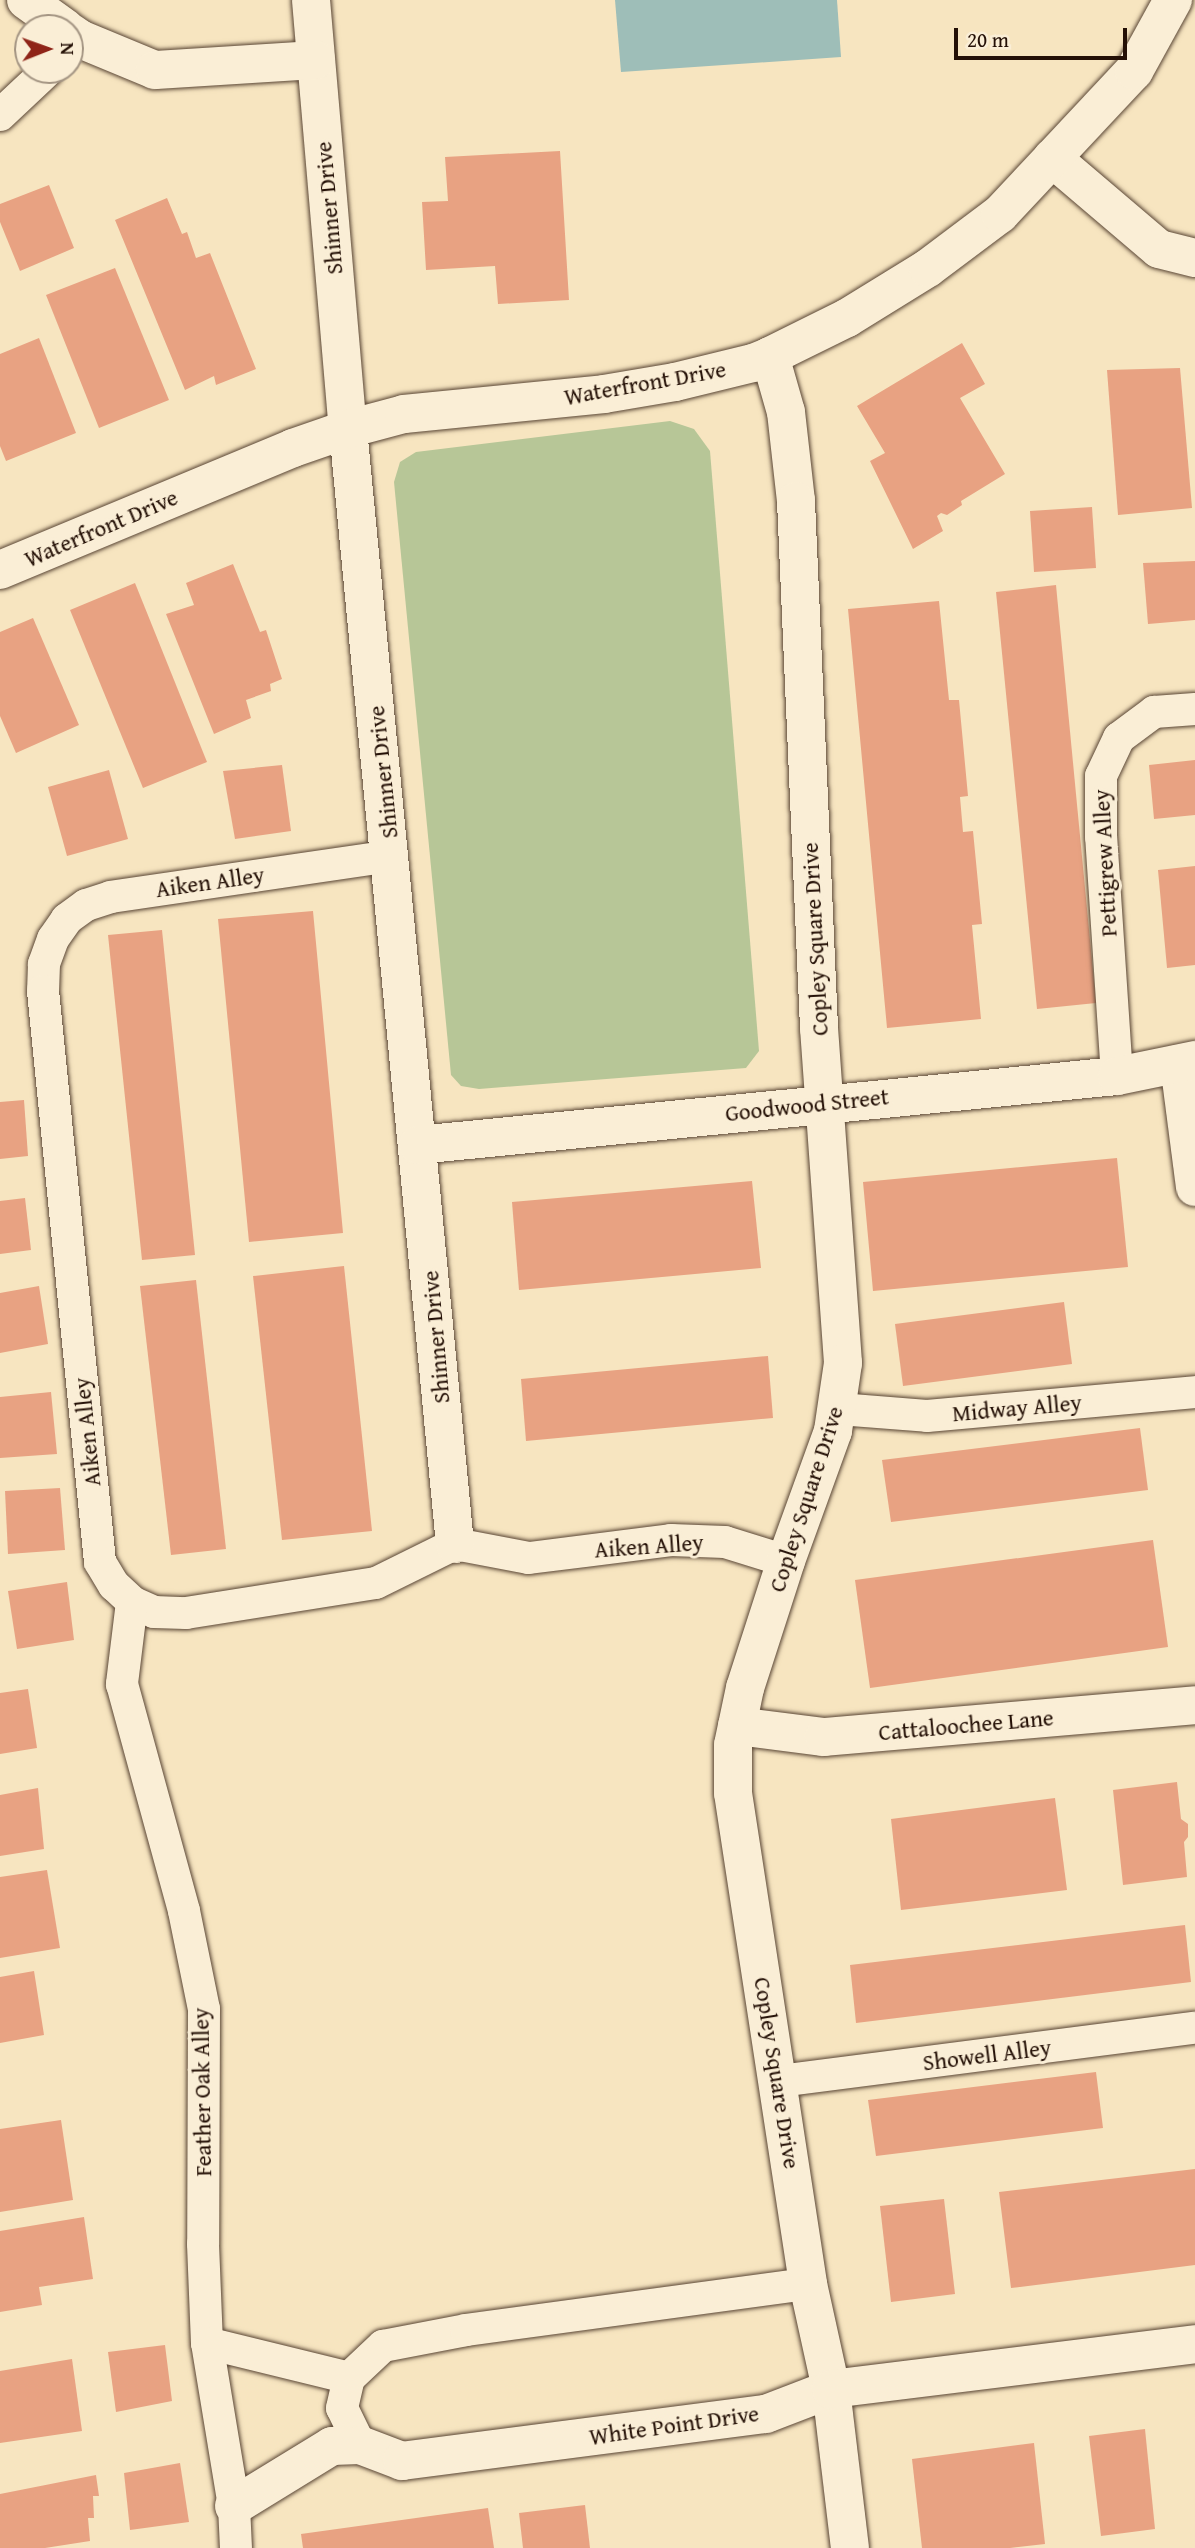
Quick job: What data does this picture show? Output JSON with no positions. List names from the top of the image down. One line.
{"streets":{"street":["Shinner Drive","Waterfront Drive","Copley Square Drive","Goodwood Street","Cattaloochee Lane","White Point Drive"],"lane":["Pettigrew Alley","Aiken Alley","Midway Alley","Showell Alley","Feather Oak Alley"]},"crossings":[["Shinner Drive","Waterfront Drive"],["Shinner Drive","Aiken Alley"],["Shinner Drive","Goodwood Street"],["Waterfront Drive","Copley Square Drive"],["Pettigrew Alley","Goodwood Street"],["Aiken Alley","Copley Square Drive"],["Aiken Alley","Feather Oak Alley"],["Copley Square Drive","Goodwood Street"],["Copley Square Drive","Midway Alley"],["Copley Square Drive","Cattaloochee Lane"],["Copley Square Drive","Showell Alley"],["Copley Square Drive","White Point Drive"],["Feather Oak Alley","White Point Drive"]],"scale_bar":"20 m","north":"right"}
